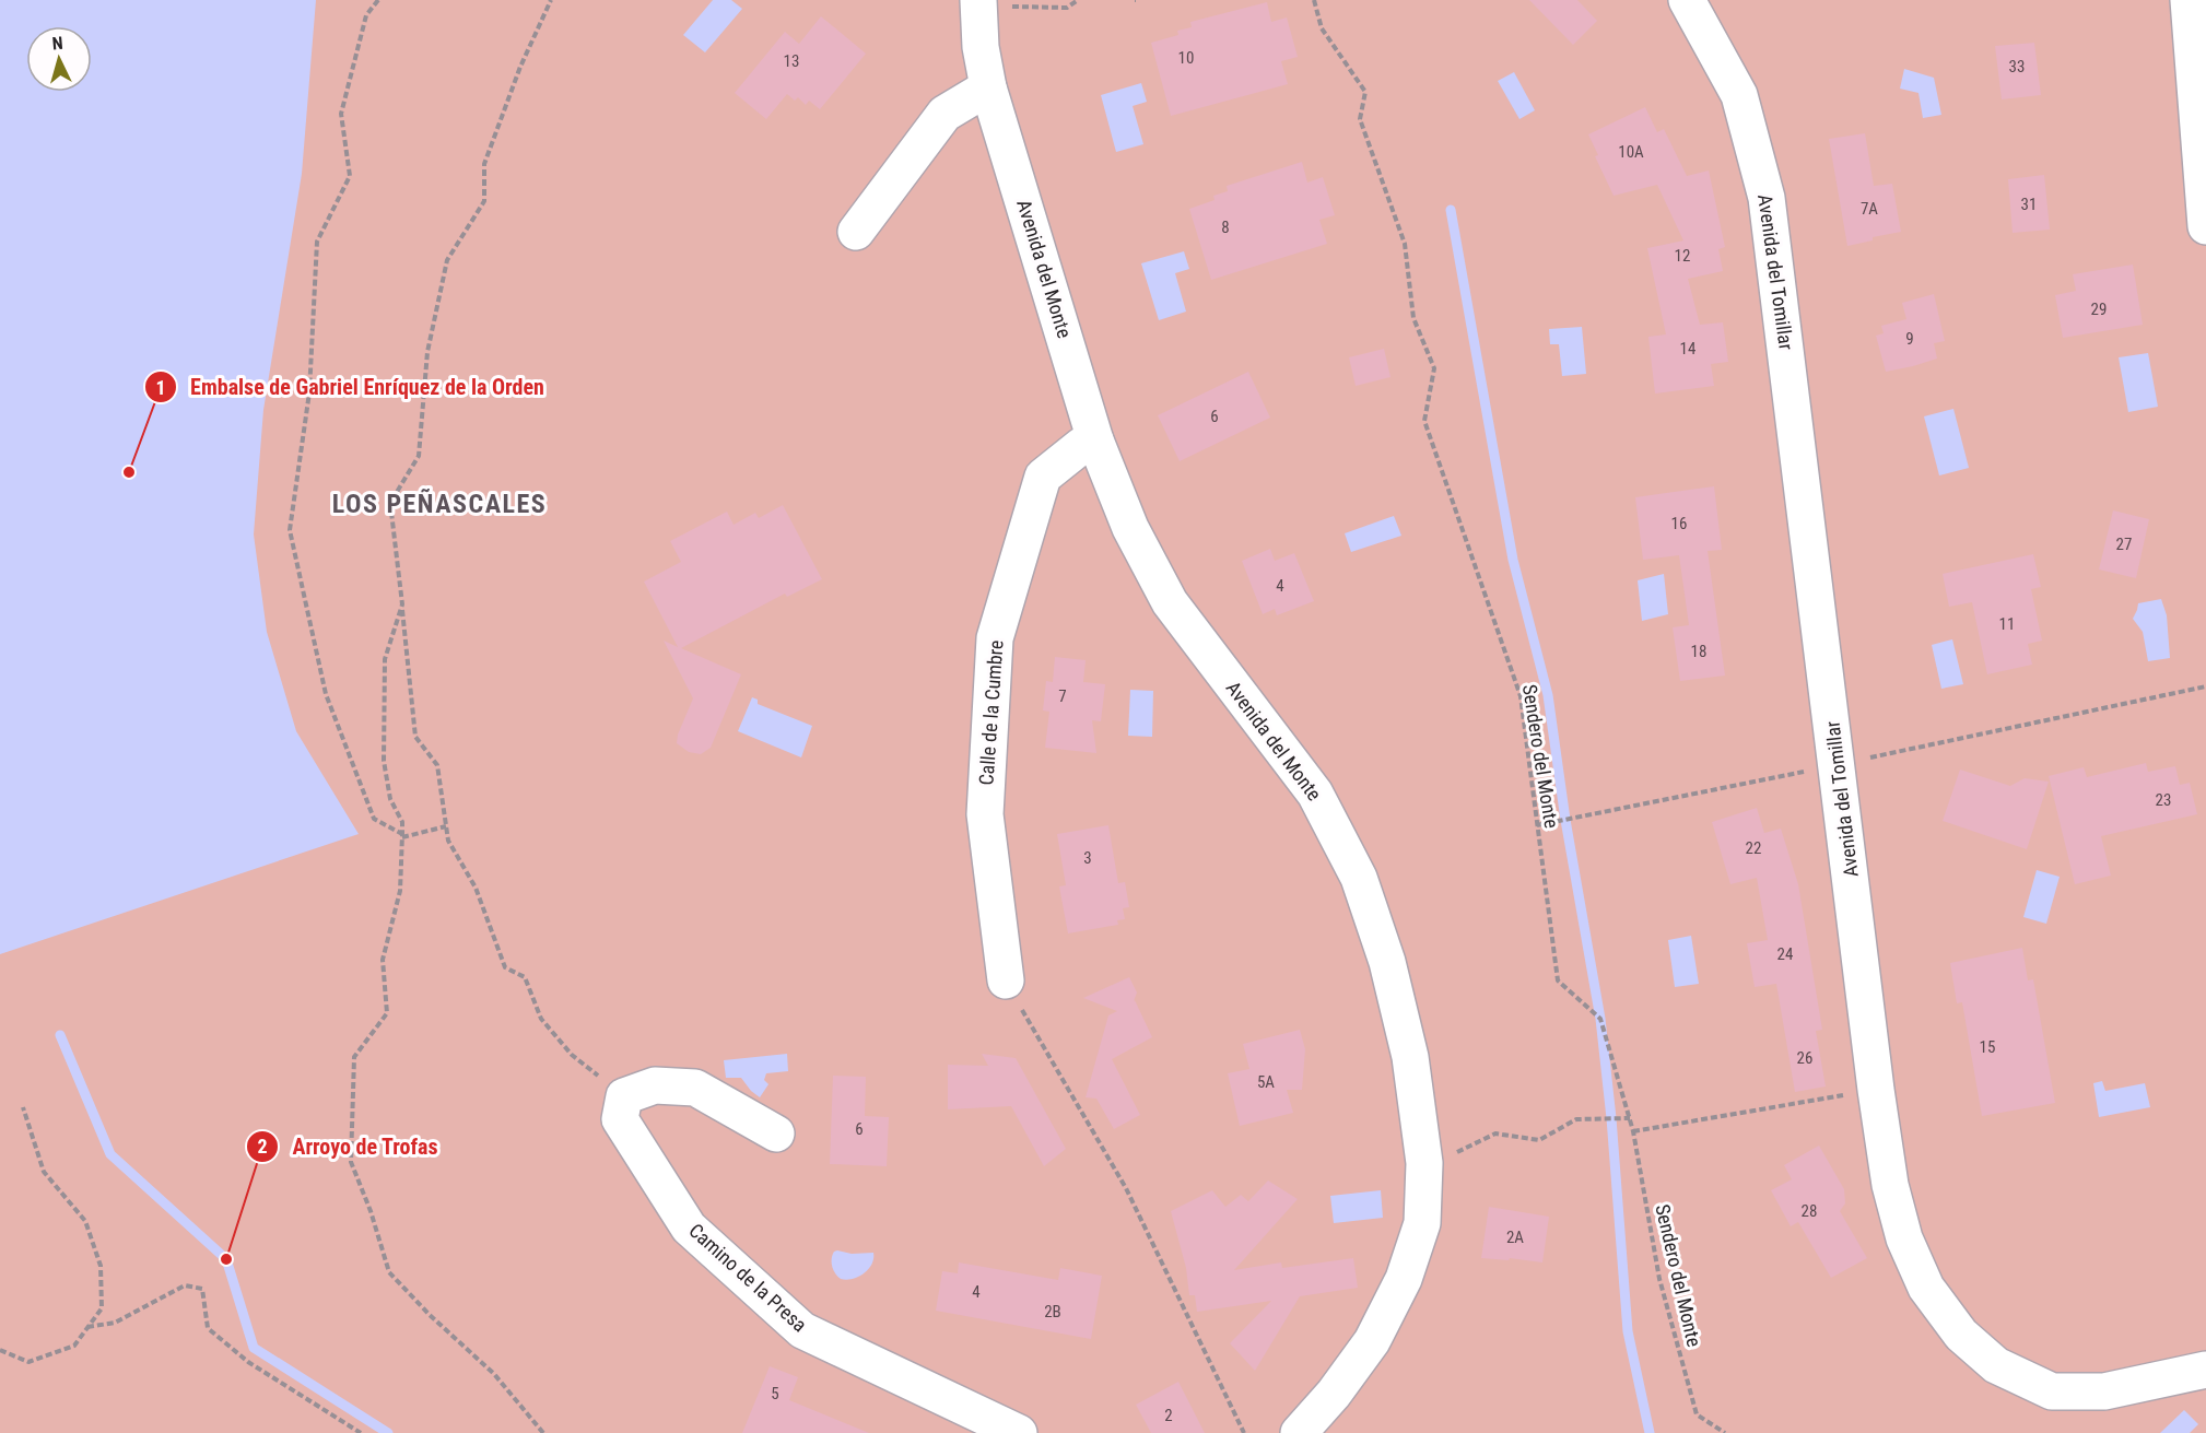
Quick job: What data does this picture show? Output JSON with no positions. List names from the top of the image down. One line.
{"streets":{"street":["Avenida del Monte","Avenida del Tomillar","Calle de la Cumbre","Camino de la Presa"],"path":["Sendero del Monte"]},"crossings":[["Avenida del Monte","Calle de la Cumbre"]],"districts":["LOS PEÑASCALES"],"places":["Embalse de Gabriel Enríquez de la Orden","Arroyo de Trofas"],"house_numbers":["10","13","33","10A","31","7A","8","12","29","9","14","6","16","27","4","11","18","7","23","22","3","24","15","26","5A","6","28","2A","4","2B","5","2"],"north":"top"}
